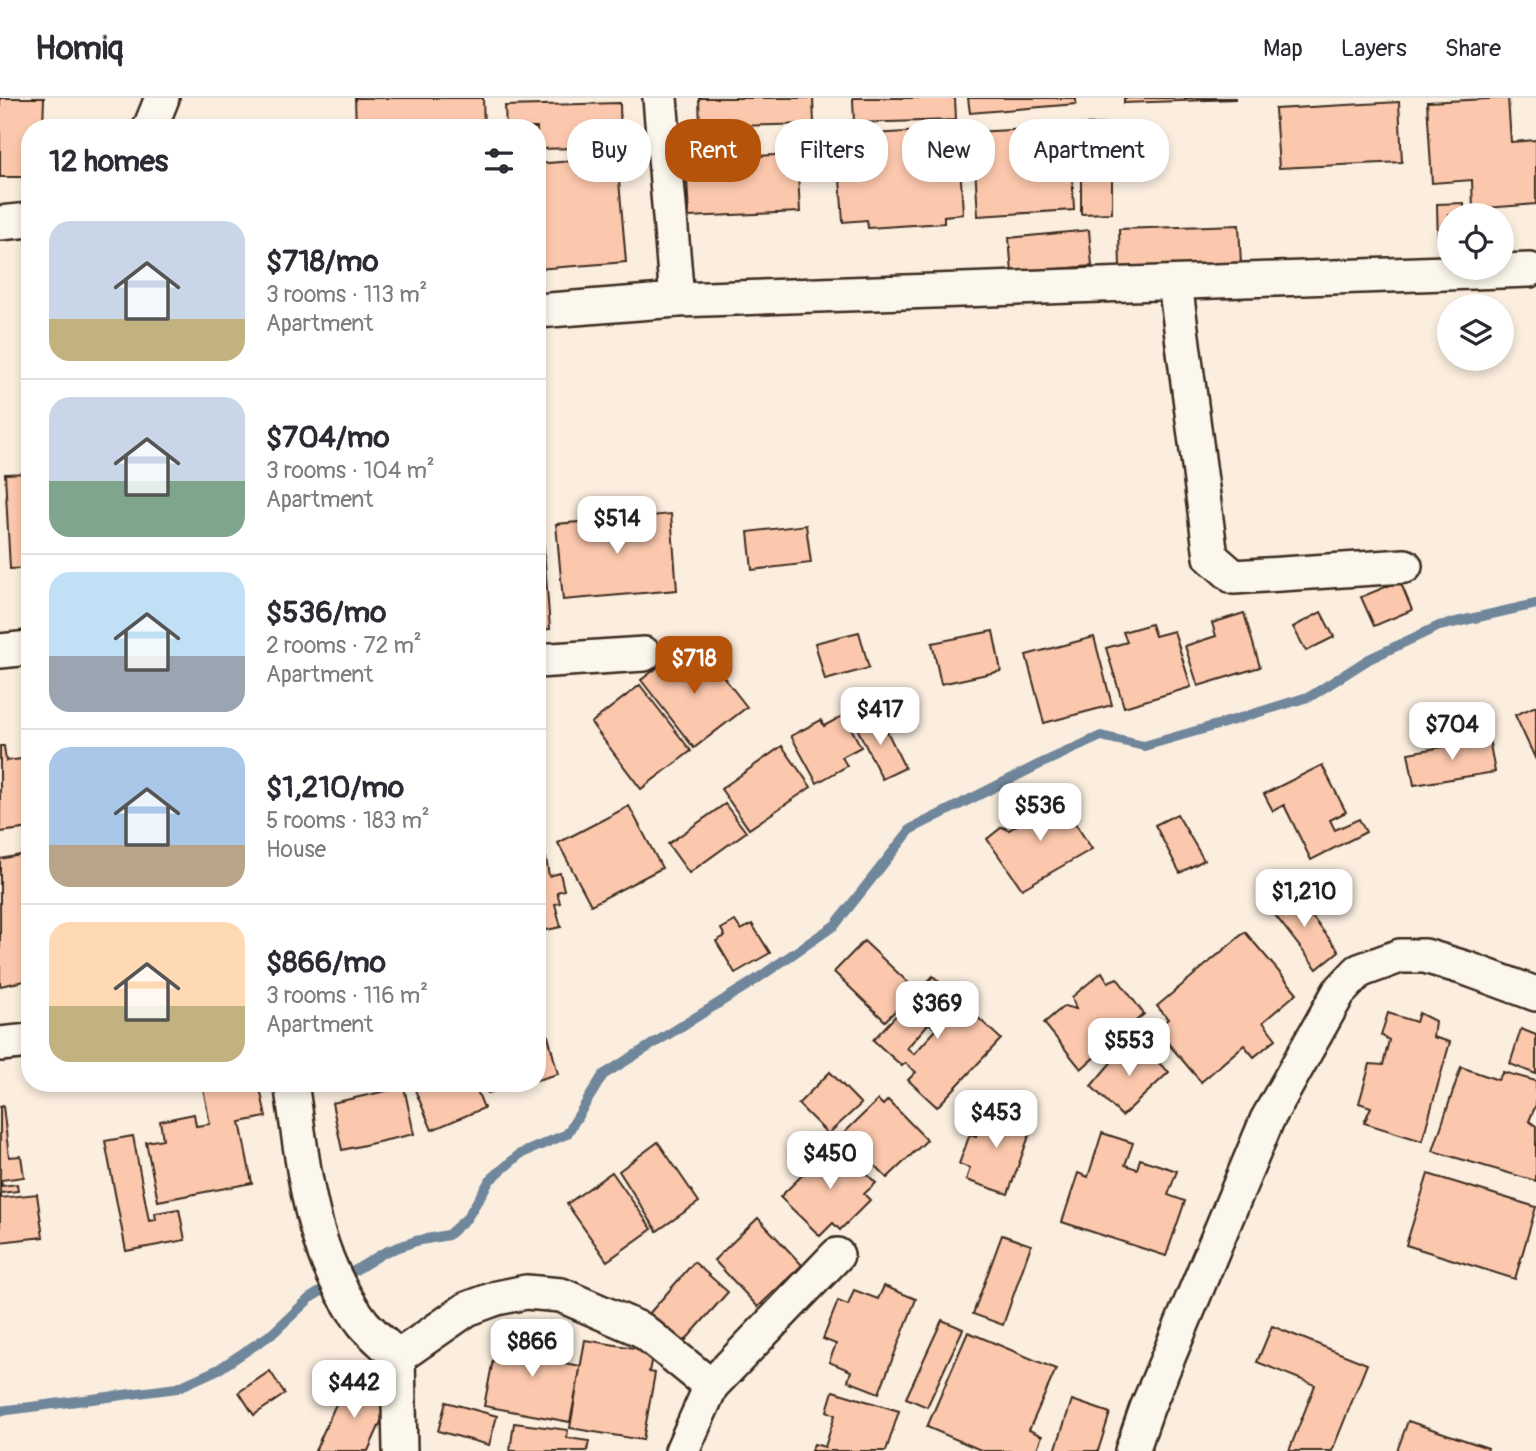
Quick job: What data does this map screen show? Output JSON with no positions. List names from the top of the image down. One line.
{"page":{"header":"Homiq","nav":["Map","Layers","Share"],"chip":["Buy","Rent","Filters","New","Apartment"],"heading":"12 homes","list":[{"name":"$718/mo","note":"3 rooms · 113 m² · Apartment"},{"name":"$704/mo","note":"3 rooms · 104 m² · Apartment"},{"name":"$536/mo","note":"2 rooms · 72 m² · Apartment"},{"name":"$1,210/mo","note":"5 rooms · 183 m² · House"},{"name":"$866/mo","note":"3 rooms · 116 m² · Apartment"}],"price":["$514","$718","$417","$704","$536","$1,210","$369","$553","$453","$450","$866","$442"]}}
